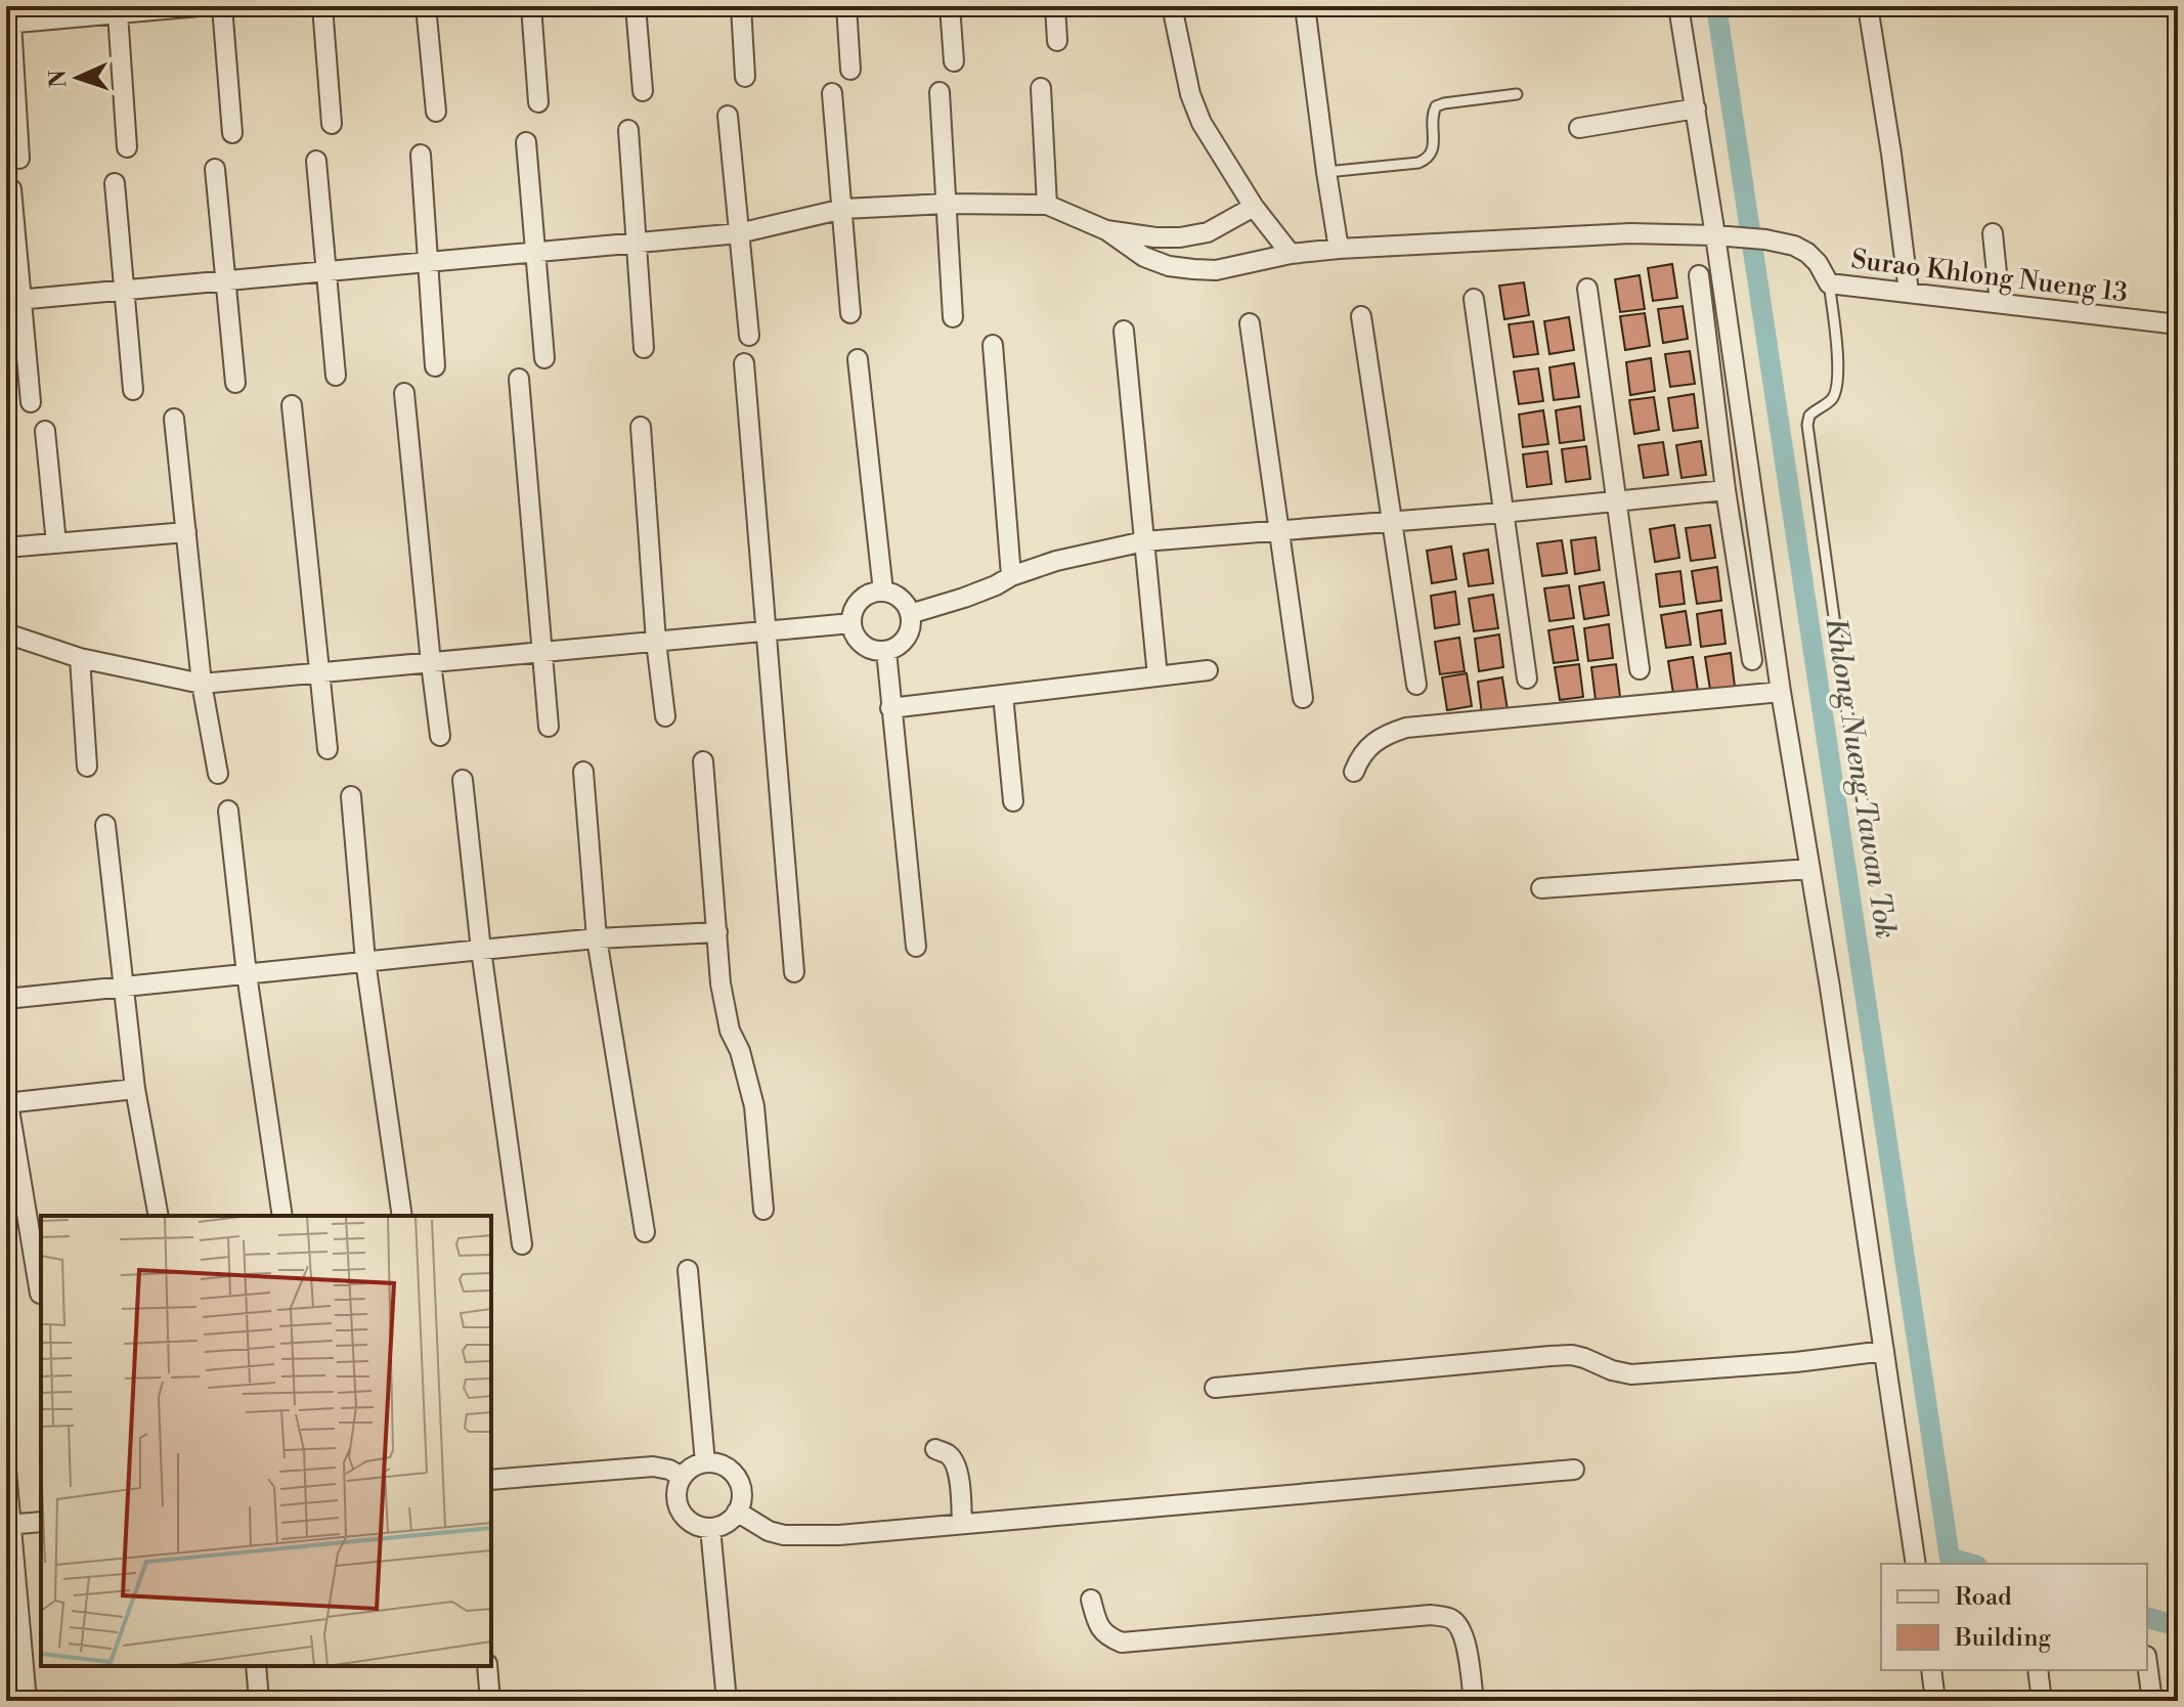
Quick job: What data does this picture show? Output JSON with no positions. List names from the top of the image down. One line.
{"streets":{"street":["Surao Khlong Nueng 13"]},"water":["Khlong Nueng Tawan Tok"],"legend":["Road","Building"],"north":"left"}
